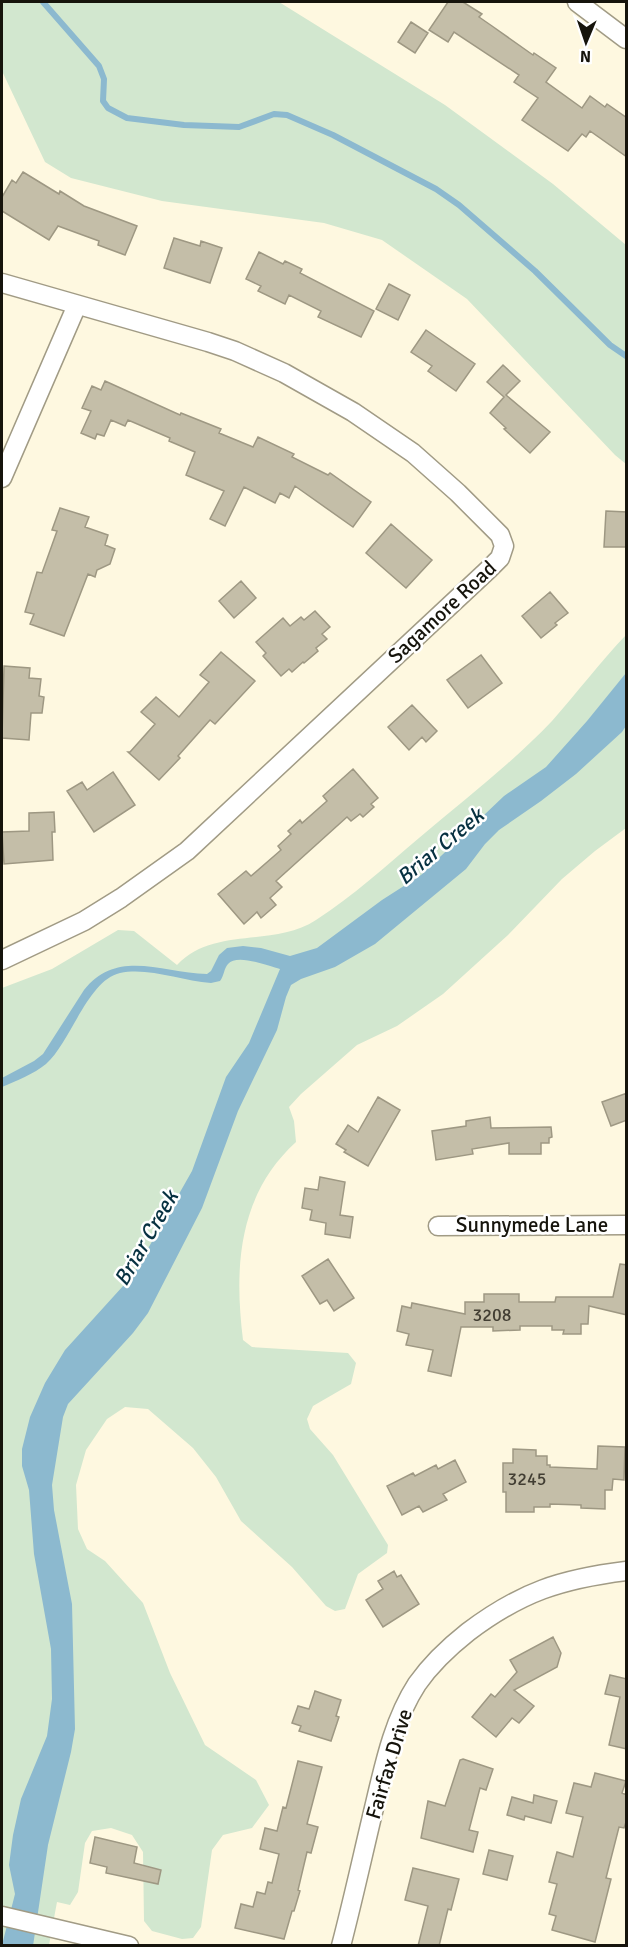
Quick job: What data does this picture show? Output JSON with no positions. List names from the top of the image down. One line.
{"streets":{"street":["Sagamore Road","Sunnymede Lane","Fairfax Drive"]},"water":["Briar Creek"],"house_numbers":["3208","3245"],"north":"bottom"}
